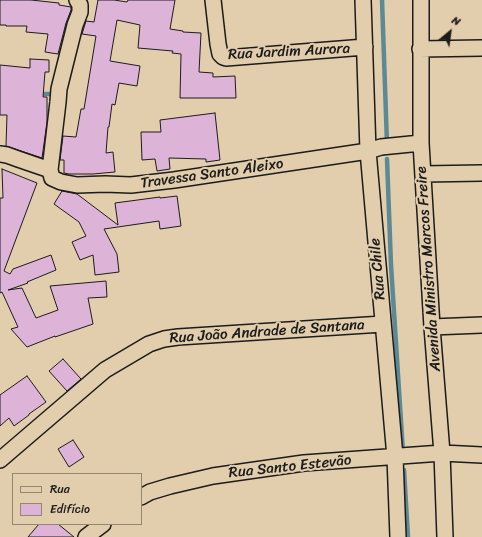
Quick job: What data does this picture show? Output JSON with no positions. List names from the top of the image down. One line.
{"streets":{"street":["Rua Jardim Aurora","Travessa Santo Aleixo","Rua Chile","Avenida Ministro Marcos Freire","Rua João Andrade de Santana","Rua Santo Estevão"]},"crossings":[["Rua Jardim Aurora","Rua Chile"],["Travessa Santo Aleixo","Rua Chile"],["Rua Chile","Rua João Andrade de Santana"],["Rua Chile","Rua Santo Estevão"],["Avenida Ministro Marcos Freire","Rua Santo Estevão"]],"legend":["Rua","Edifício"],"north":"top right"}
